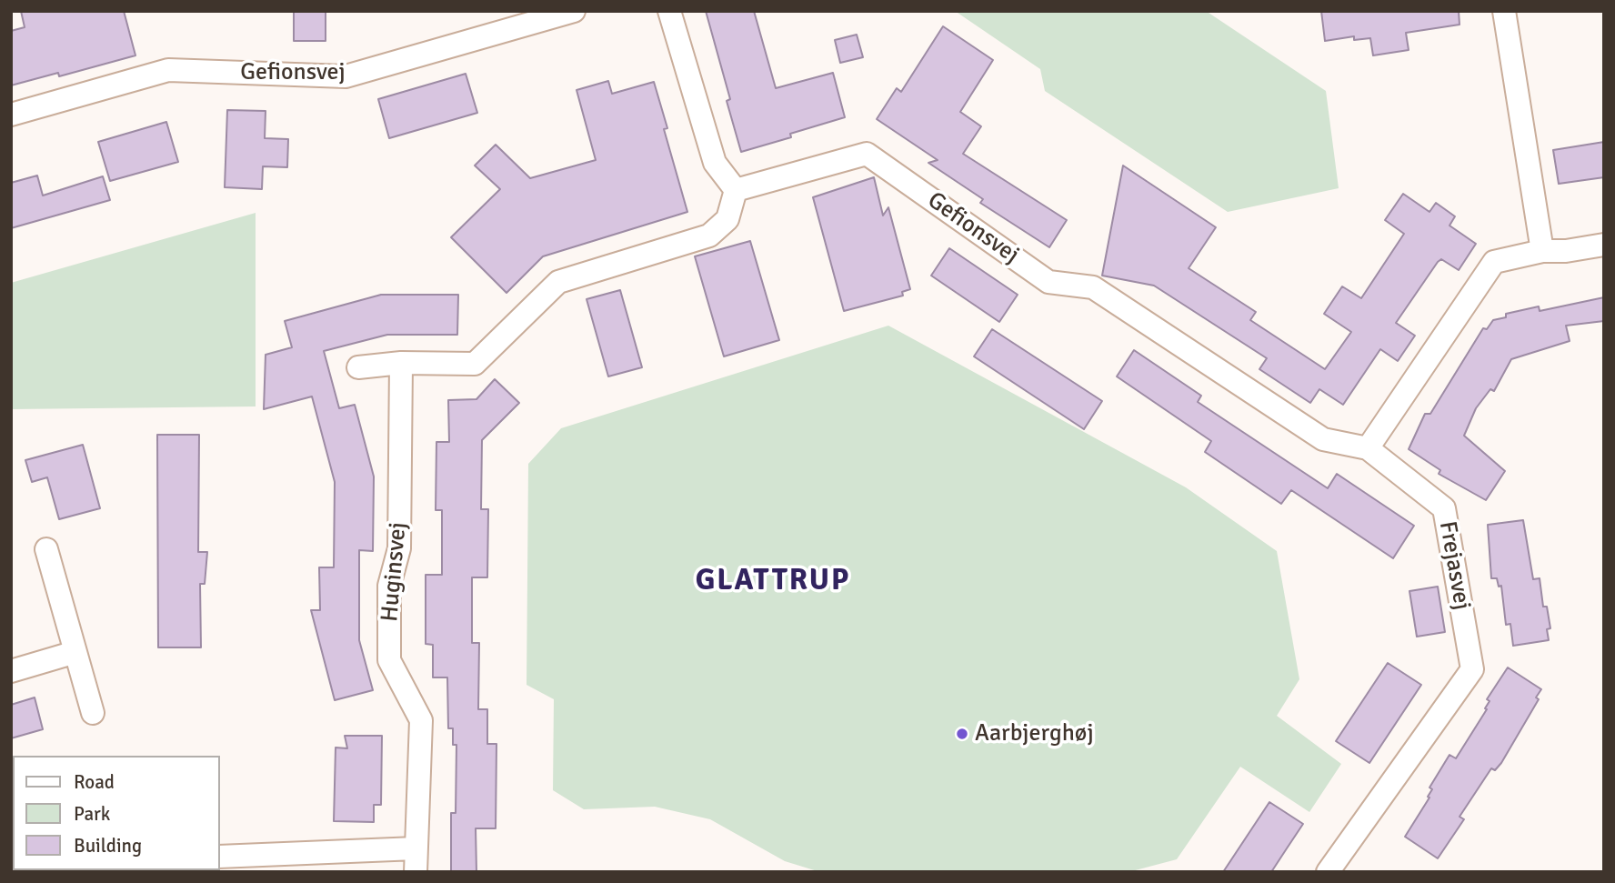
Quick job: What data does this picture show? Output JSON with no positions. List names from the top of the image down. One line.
{"streets":{"street":["Gefionsvej","Frejasvej","Huginsvej"]},"crossings":[["Gefionsvej","Frejasvej"]],"districts":["GLATTRUP"],"places":["Aarbjerghøj"],"legend":["Road","Park","Building"]}
